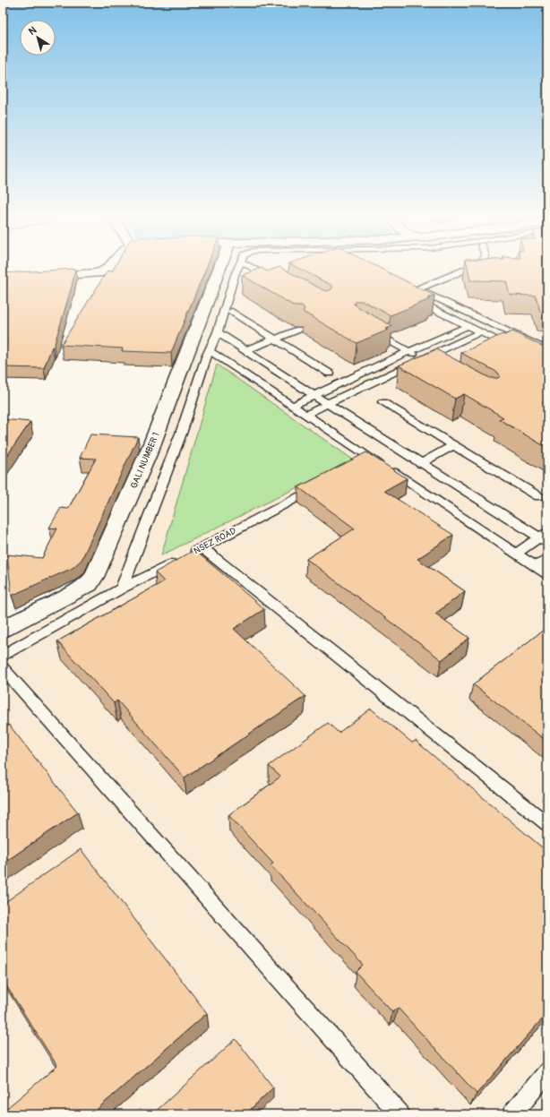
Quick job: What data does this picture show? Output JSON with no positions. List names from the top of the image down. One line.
{"streets":{"street":["GALI NUMBER 1"],"lane":["NSEZ ROAD"]},"north":"top left"}
